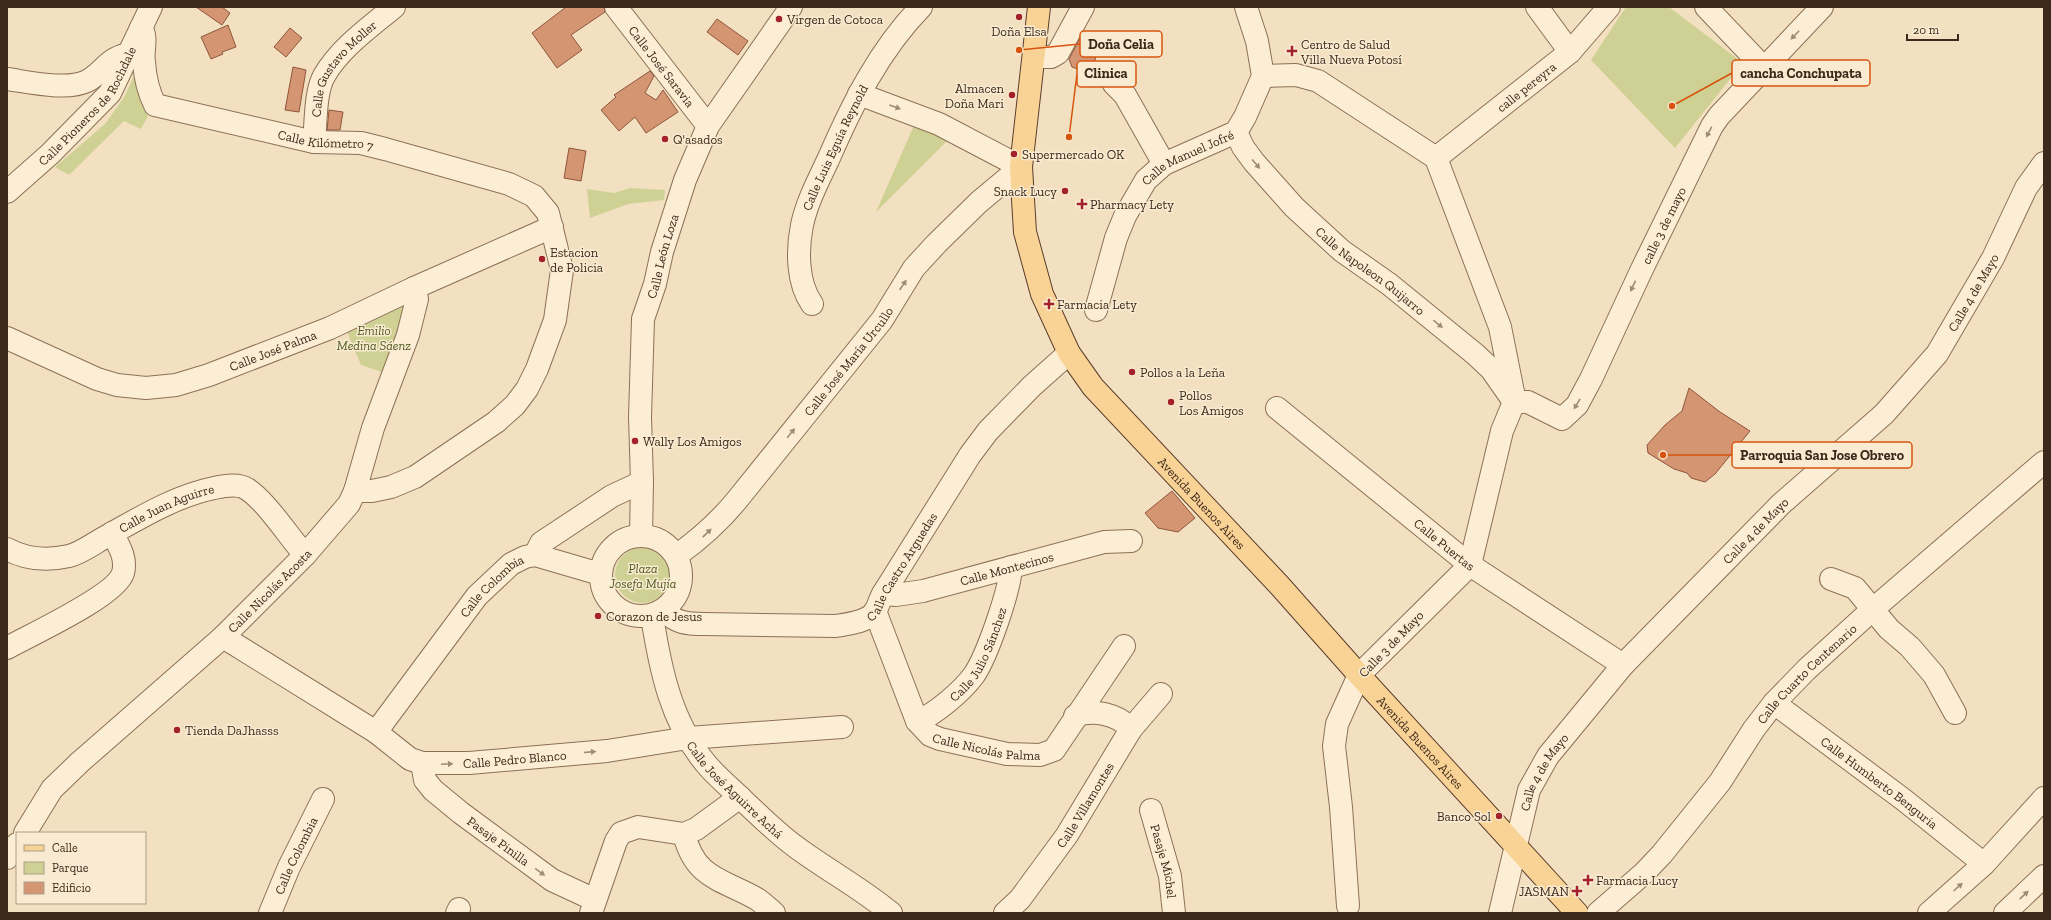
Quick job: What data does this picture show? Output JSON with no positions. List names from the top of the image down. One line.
{"streets":{"main road":["Avenida Buenos Aires"],"street":["Calle José Saravia","Calle Gustavo Moller","calle pereyra","Calle Pioneros de Rochdale","Calle Kilómetro 7","Calle Luis Eguía Reynold","Calle Manuel Jofré","calle 3 de mayo","Calle León Loza","Calle Napoleon Quijarro","Calle 4 de Mayo","Calle José Palma","Calle José María Urcullo","Calle Juan Aguirre","Calle Puertas","Calle Castro Arguedas","Calle Montecinos","Calle Colombia","Calle Nicolás Acosta","Calle 3 de Mayo","Calle Julio Sánchez","Calle Cuarto Centenario","Calle Nicolás Palma","Calle Pedro Blanco","Calle Humberto Benguria","Calle José Aguirre Achá","Calle Villamontes","Pasaje Pinilla","Pasaje Michel"]},"crossings":[["Calle José Saravia","Calle León Loza"],["Calle Gustavo Moller","Calle Kilómetro 7"],["Calle Pioneros de Rochdale","Calle Kilómetro 7"],["Calle Kilómetro 7","Calle José Palma"],["Calle Kilómetro 7","Calle Nicolás Acosta"],["Calle Manuel Jofré","Calle Napoleon Quijarro"],["calle 3 de mayo","Calle Napoleon Quijarro"],["Calle León Loza","Calle José María Urcullo"],["Calle León Loza","Calle Castro Arguedas"],["Calle León Loza","Calle Colombia"],["Calle León Loza","Calle José Aguirre Achá"],["Calle 4 de Mayo","Avenida Buenos Aires"],["Calle 4 de Mayo","Calle Puertas"],["Calle José Palma","Calle Nicolás Acosta"],["Calle José María Urcullo","Avenida Buenos Aires"],["Calle José María Urcullo","Calle Castro Arguedas"],["Calle José María Urcullo","Calle José Aguirre Achá"],["Avenida Buenos Aires","Calle Castro Arguedas"],["Avenida Buenos Aires","Calle 3 de Mayo"],["Calle Juan Aguirre","Calle Nicolás Acosta"],["Calle Puertas","Calle 3 de Mayo"],["Calle Castro Arguedas","Calle Montecinos"],["Calle Castro Arguedas","Calle Nicolás Palma"],["Calle Castro Arguedas","Calle José Aguirre Achá"],["Calle Montecinos","Calle Julio Sánchez"],["Calle Montecinos","Calle Nicolás Palma"],["Calle Colombia","Calle Pedro Blanco"],["Calle Nicolás Acosta","Calle Pedro Blanco"],["Calle Julio Sánchez","Calle Nicolás Palma"],["Calle Cuarto Centenario","Calle Humberto Benguria"],["Calle Pedro Blanco","Calle José Aguirre Achá"],["Calle Pedro Blanco","Pasaje Pinilla"]],"one_way":["calle 3 de mayo","Calle José María Urcullo","Calle Pedro Blanco","Pasaje Pinilla"],"parks":["Emilio Medina Sáenz","Plaza Josefa Mujía"],"places":{"other":["Doña Elsa","Virgen de Cotoca","Doña Celia","Almacen Doña Mari","cancha Conchupata","Clinica","Q'asados","Supermercado OK","Snack Lucy","Estacion de Policia","Pollos a la Leña","Pollos Los Amigos","Wally Los Amigos","Parroquia San Jose Obrero","Corazon de Jesus","Tienda DaJhasss","Banco Sol"],"health":["Centro de Salud Villa Nueva Potosí","Pharmacy Lety","Farmacia Lety","Farmacia Lucy","JASMAN"]},"legend":["Calle","Parque","Edificio"],"scale_bar":"20 m"}
